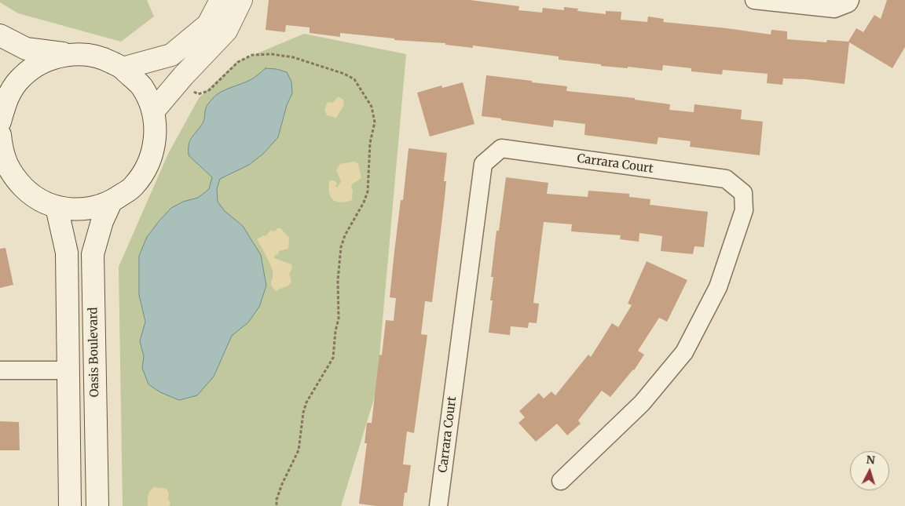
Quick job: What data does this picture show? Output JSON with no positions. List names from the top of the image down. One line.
{"streets":{"main road":["Oasis Boulevard"],"street":["Carrara Court"]},"north":"top"}
